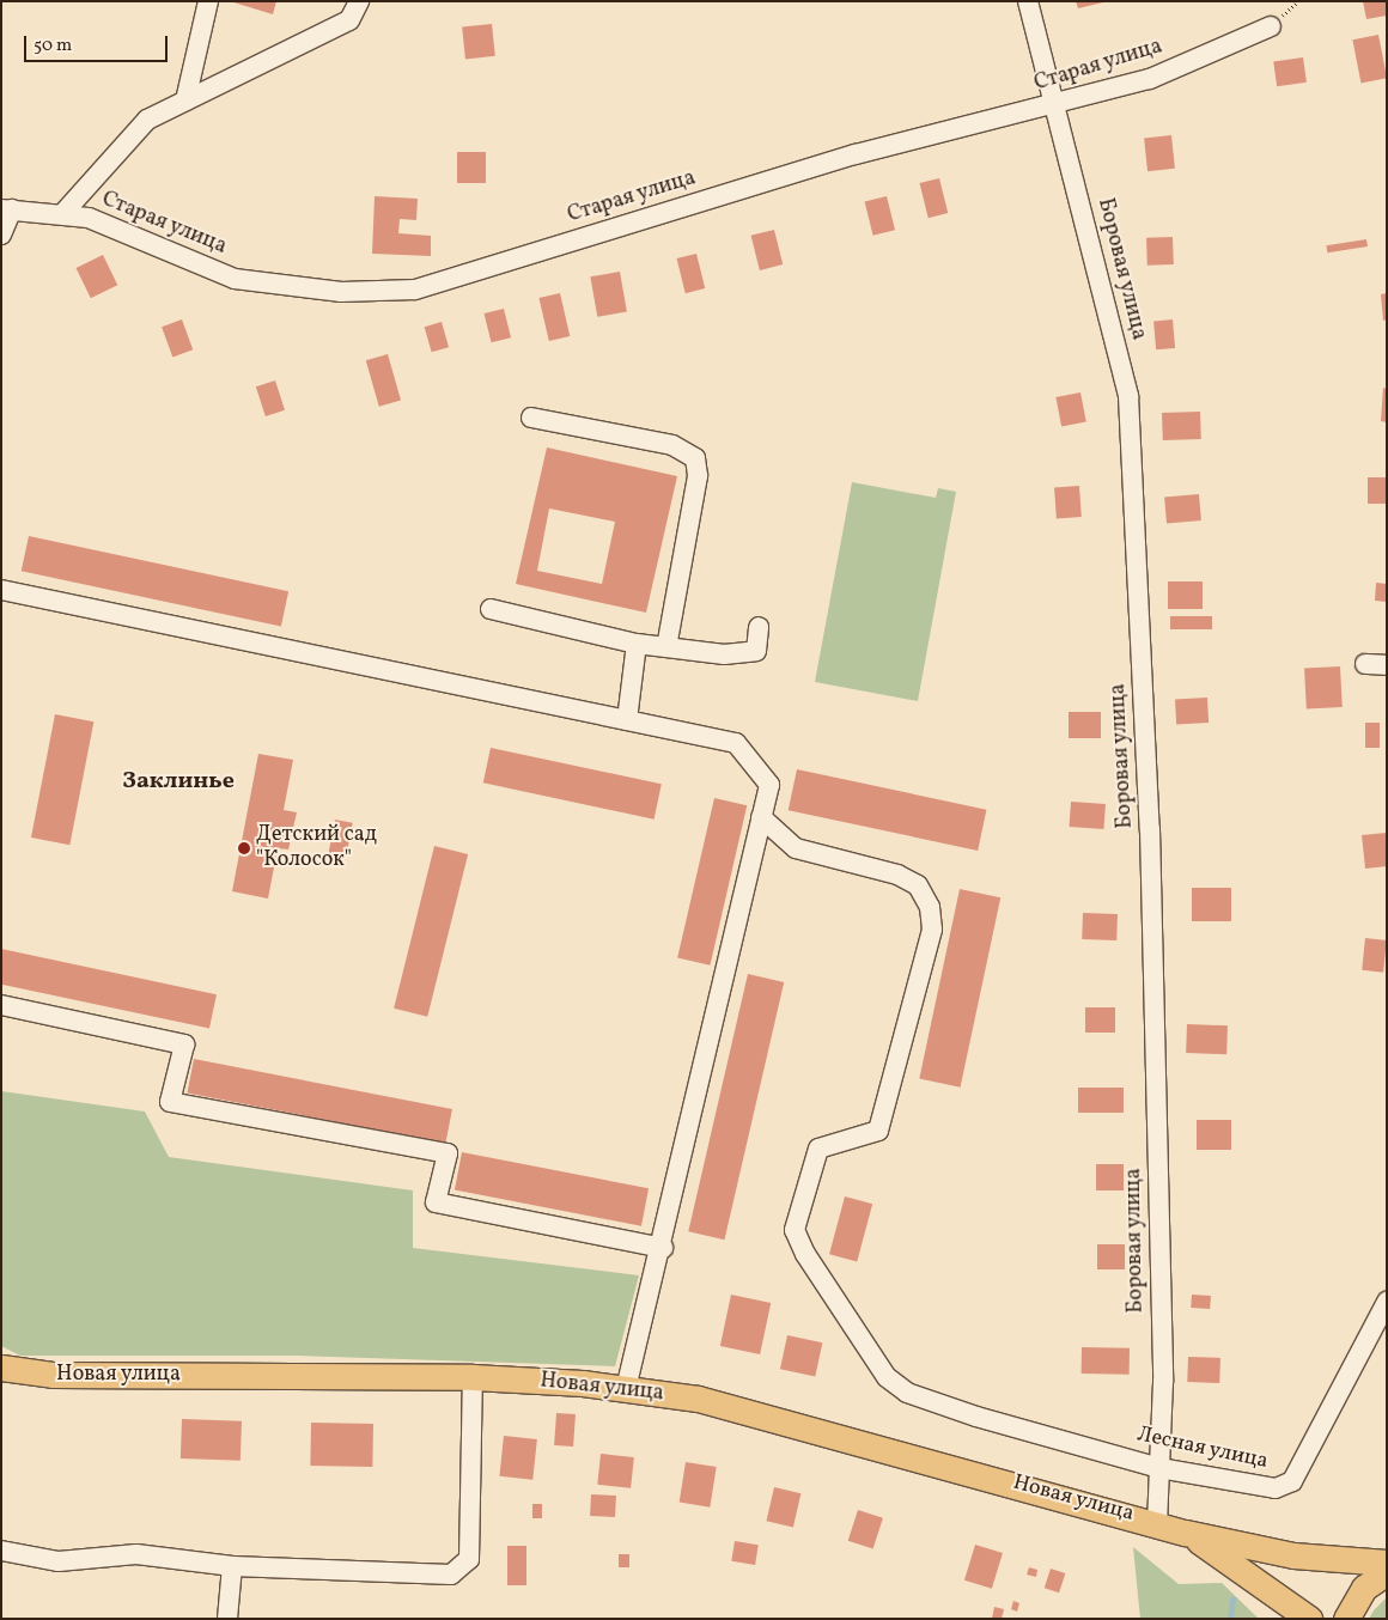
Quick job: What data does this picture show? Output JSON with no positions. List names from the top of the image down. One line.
{"streets":{"main road":["Новая улица"],"street":["Старая улица","Боровая улица","Лесная улица"]},"crossings":[["Старая улица","Боровая улица"],["Боровая улица","Новая улица"],["Боровая улица","Лесная улица"]],"districts":["Заклинье"],"places":["Детский сад \"Колосок\""],"scale_bar":"50 m"}
